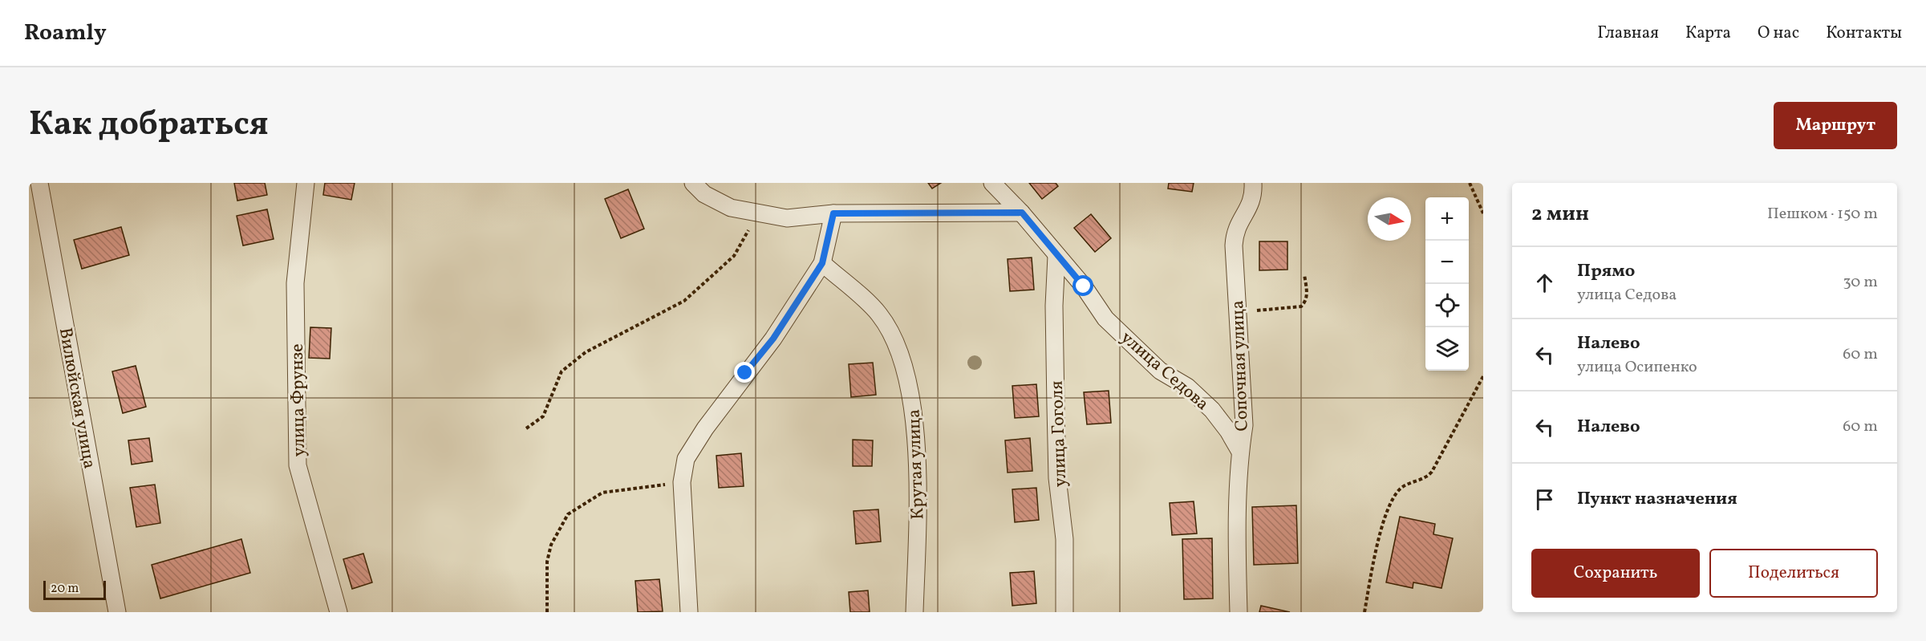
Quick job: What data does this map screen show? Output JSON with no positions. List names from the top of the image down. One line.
{"streets":{"street":["Сопочная улица","улица Седова","Вилюйская улица","улица Фрунзе","улица Гоголя","Крутая улица"]},"crossings":[["Сопочная улица","улица Седова"],["улица Седова","улица Гоголя"]],"scale_bar":"20 m","north":"right","page":{"header":"Roamly","nav":["Главная","Карта","О нас","Контакты"],"title":"Как добраться","buttons":["Маршрут",["Сохранить","Поделиться"]],"heading":["2 мин","Пешком · 150 m"],"map_buttons":["+","−"],"list":[["Прямо","улица Седова","30 m"],["Налево","улица Осипенко","60 m"],["Налево","60 m"],"Пункт назначения"],"scale":"20 m"}}
